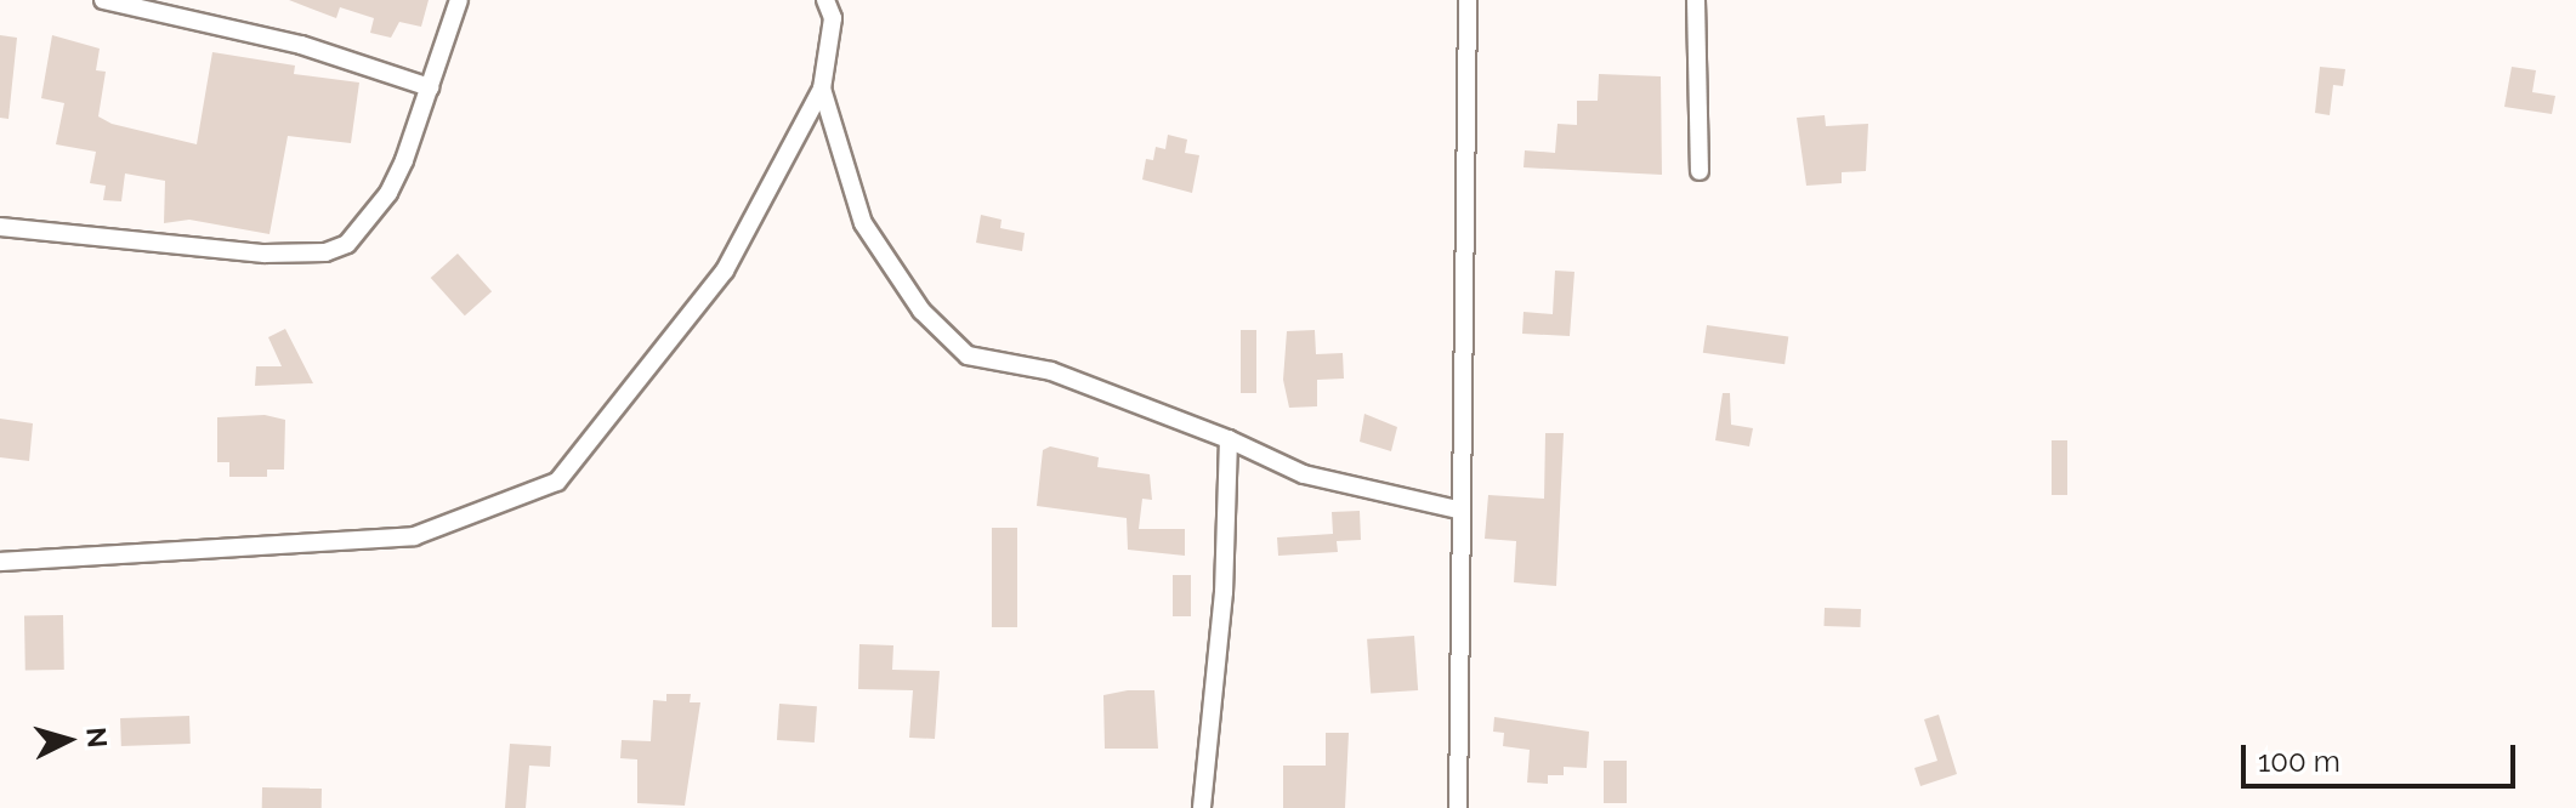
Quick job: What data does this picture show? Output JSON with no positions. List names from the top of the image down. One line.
{"scale_bar":"100 m","north":"right"}
